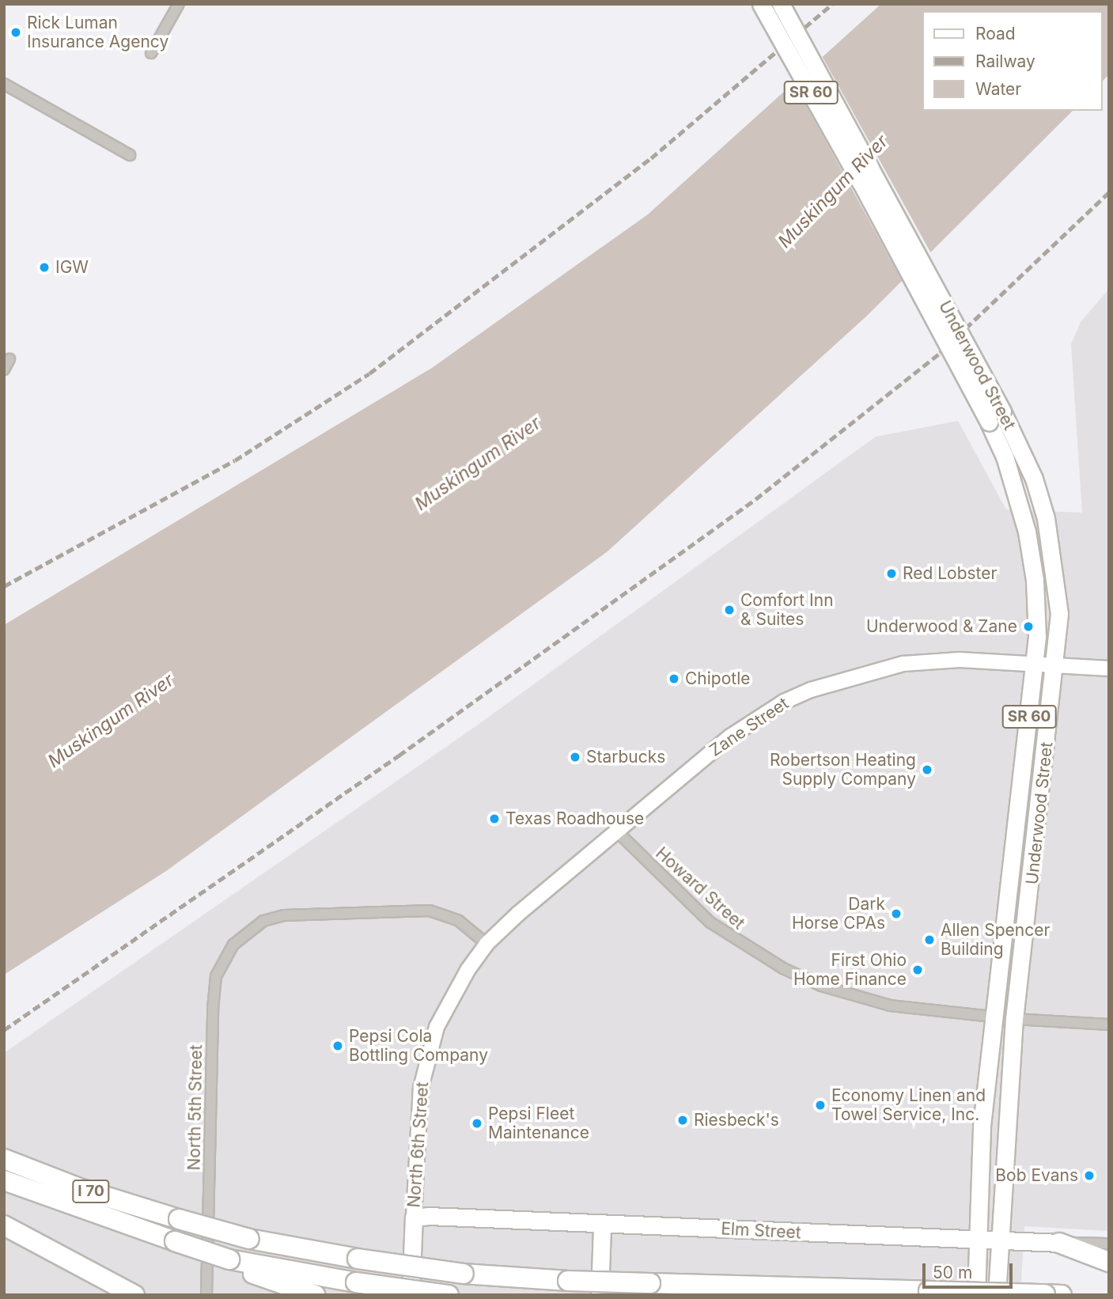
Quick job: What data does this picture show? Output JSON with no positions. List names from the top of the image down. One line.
{"streets":{"highway":["I 70"],"main road":["SR 60","Underwood Street","Zane Street","North 6th Street","Elm Street"],"street":["Howard Street","North 5th Street"]},"crossings":[["SR 60","Underwood Street"],["Underwood Street","Zane Street"],["Underwood Street","Howard Street"],["Underwood Street","Elm Street"],["Zane Street","Howard Street"],["Zane Street","North 5th Street"],["Zane Street","North 6th Street"],["North 5th Street","North 6th Street"],["North 6th Street","Elm Street"]],"water":["Muskingum River"],"places":["Rick Luman Insurance Agency","IGW","Red Lobster","Comfort Inn & Suites","Underwood & Zane","Chipotle","Starbucks","Robertson Heating Supply Company","Texas Roadhouse","Dark Horse CPAs","Allen Spencer Building","First Ohio Home Finance","Pepsi Cola Bottling Company","Economy Linen and Towel Service, Inc.","Riesbeck's","Pepsi Fleet Maintenance","Bob Evans"],"legend":["Road","Railway","Water"],"scale_bar":"50 m"}
